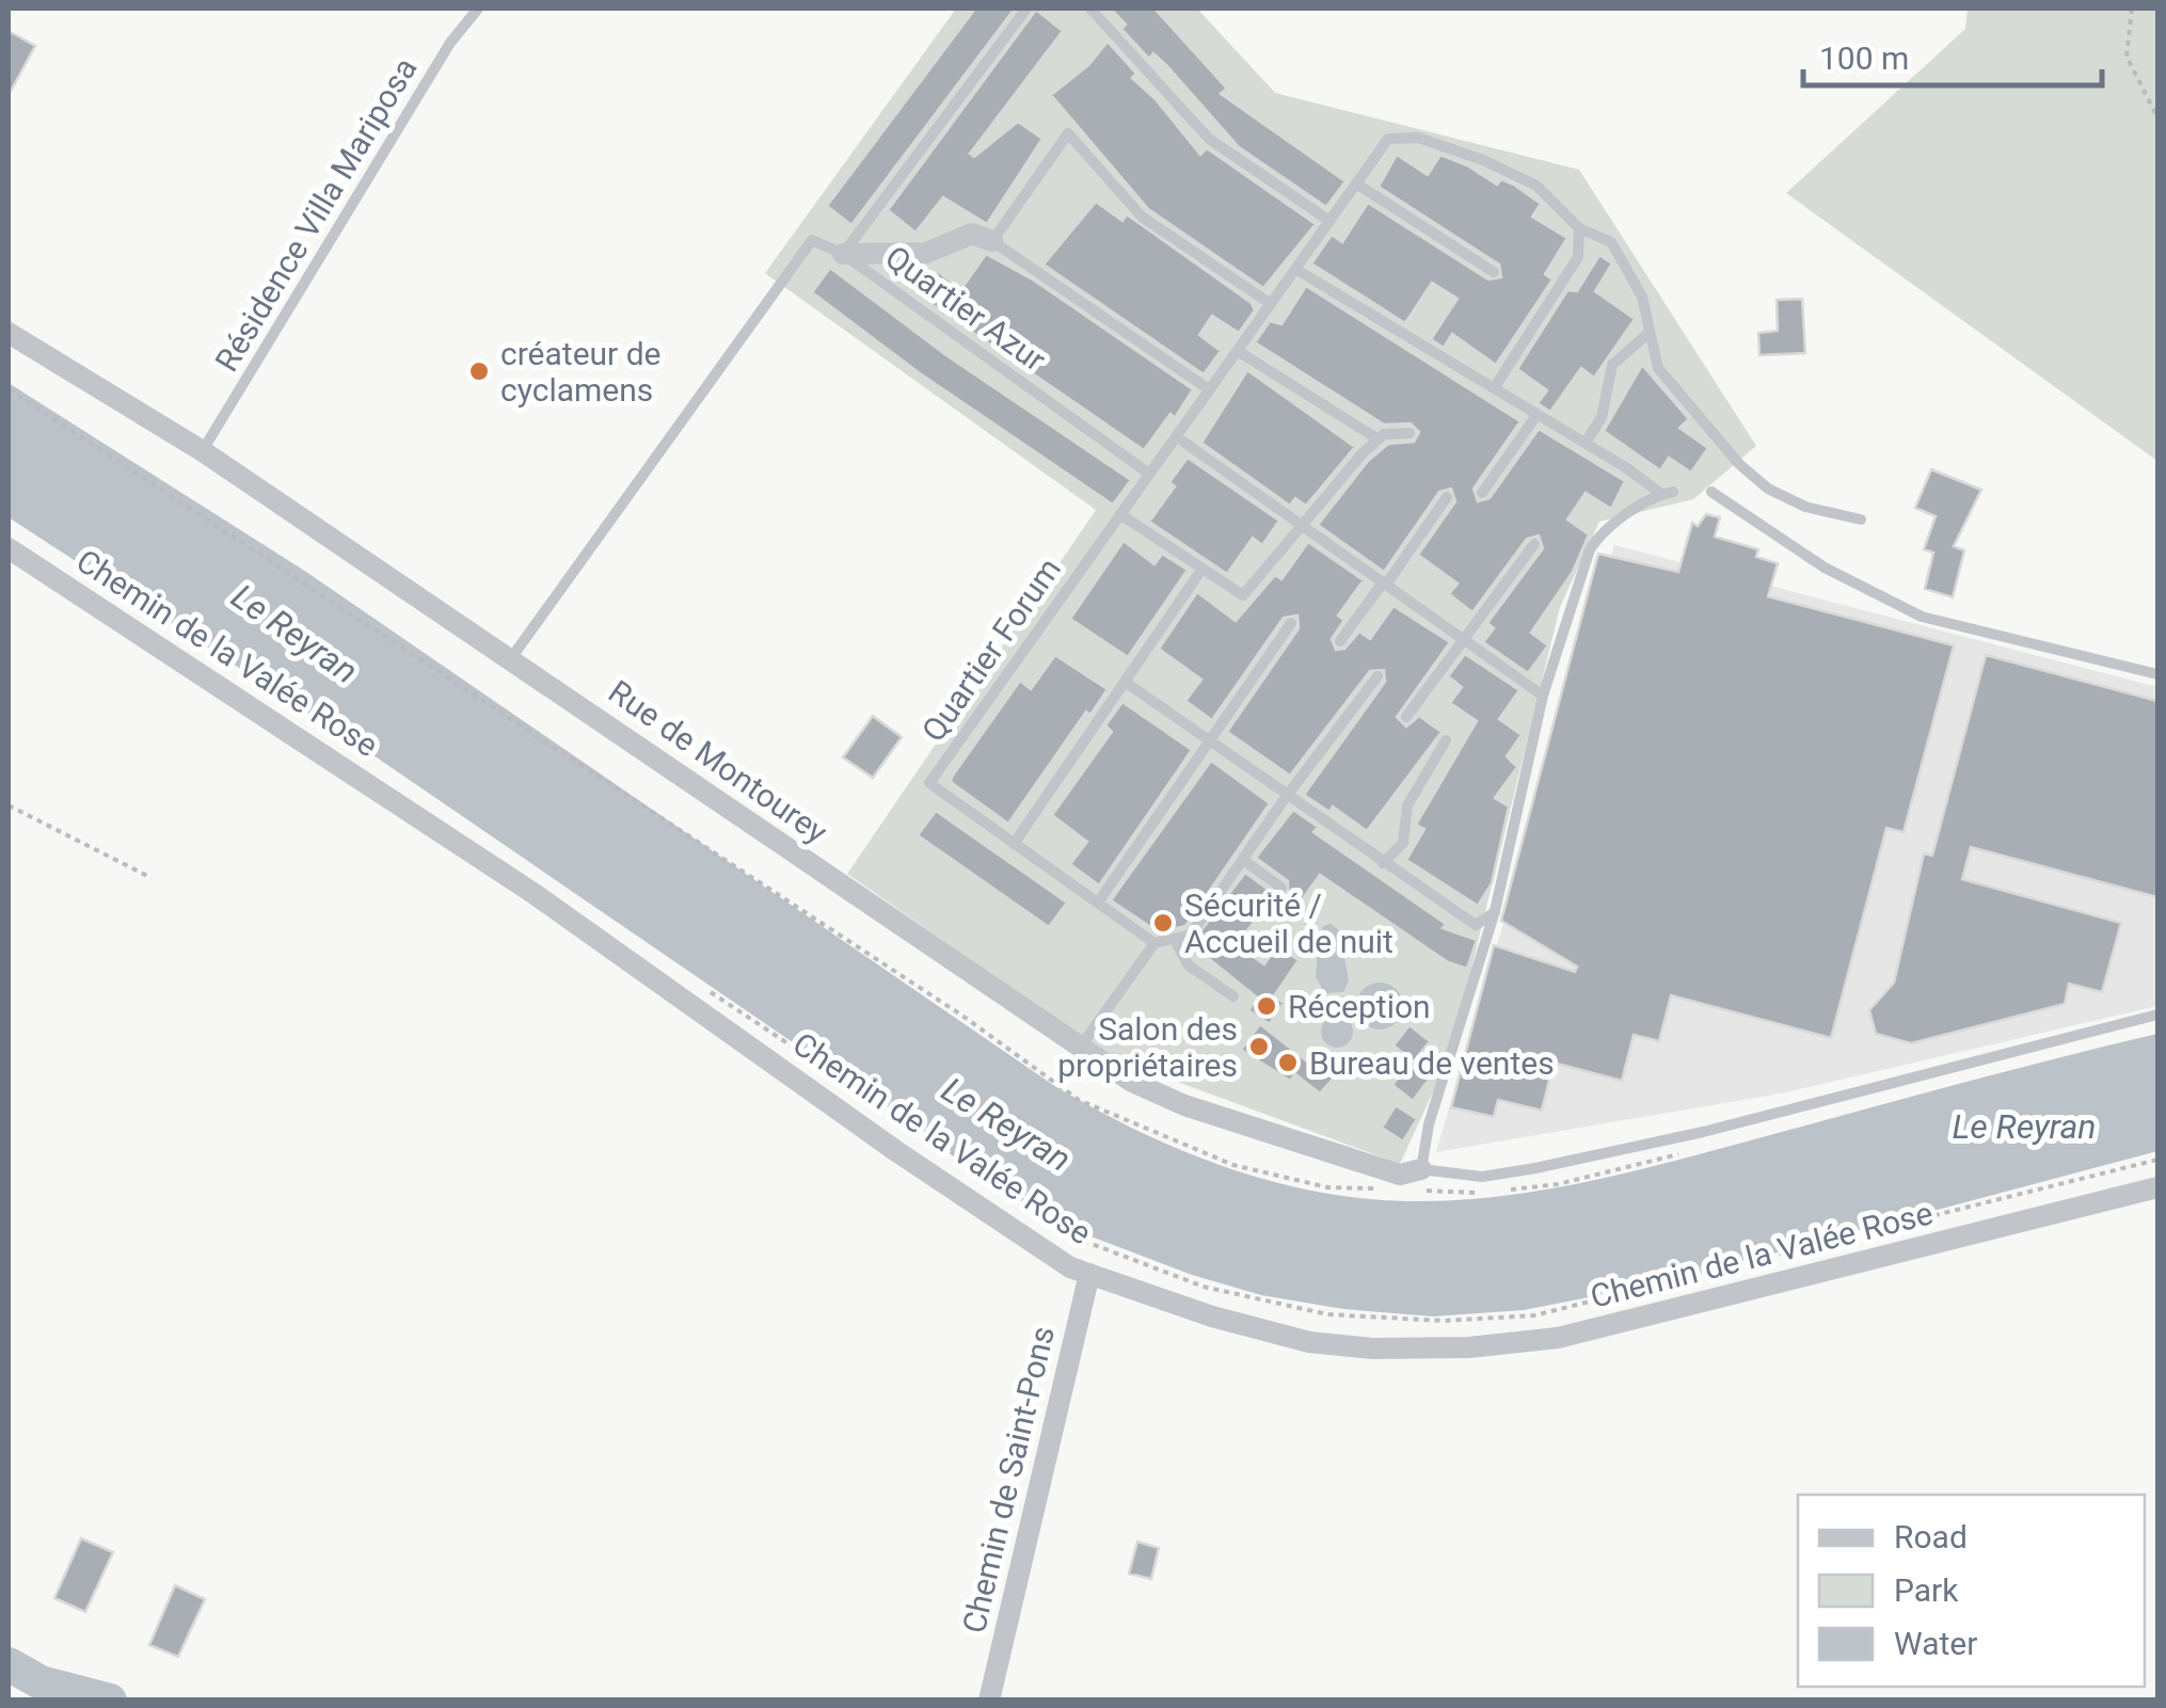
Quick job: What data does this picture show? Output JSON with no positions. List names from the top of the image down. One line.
{"streets":{"street":["Chemin de la Valée Rose","Rue de Montourey","Chemin de Saint-Pons"],"lane":["Résidence Villa Mariposa","Quartier Azur","Quartier Forum"]},"crossings":[["Résidence Villa Mariposa","Rue de Montourey"],["Quartier Azur","Quartier Forum"],["Chemin de la Valée Rose","Chemin de Saint-Pons"]],"water":["Le Reyran"],"places":["créateur de cyclamens","Sécurité / Accueil de nuit","Réception","Salon des propriétaires","Bureau de ventes"],"legend":["Road","Park","Water"],"scale_bar":"100 m"}
